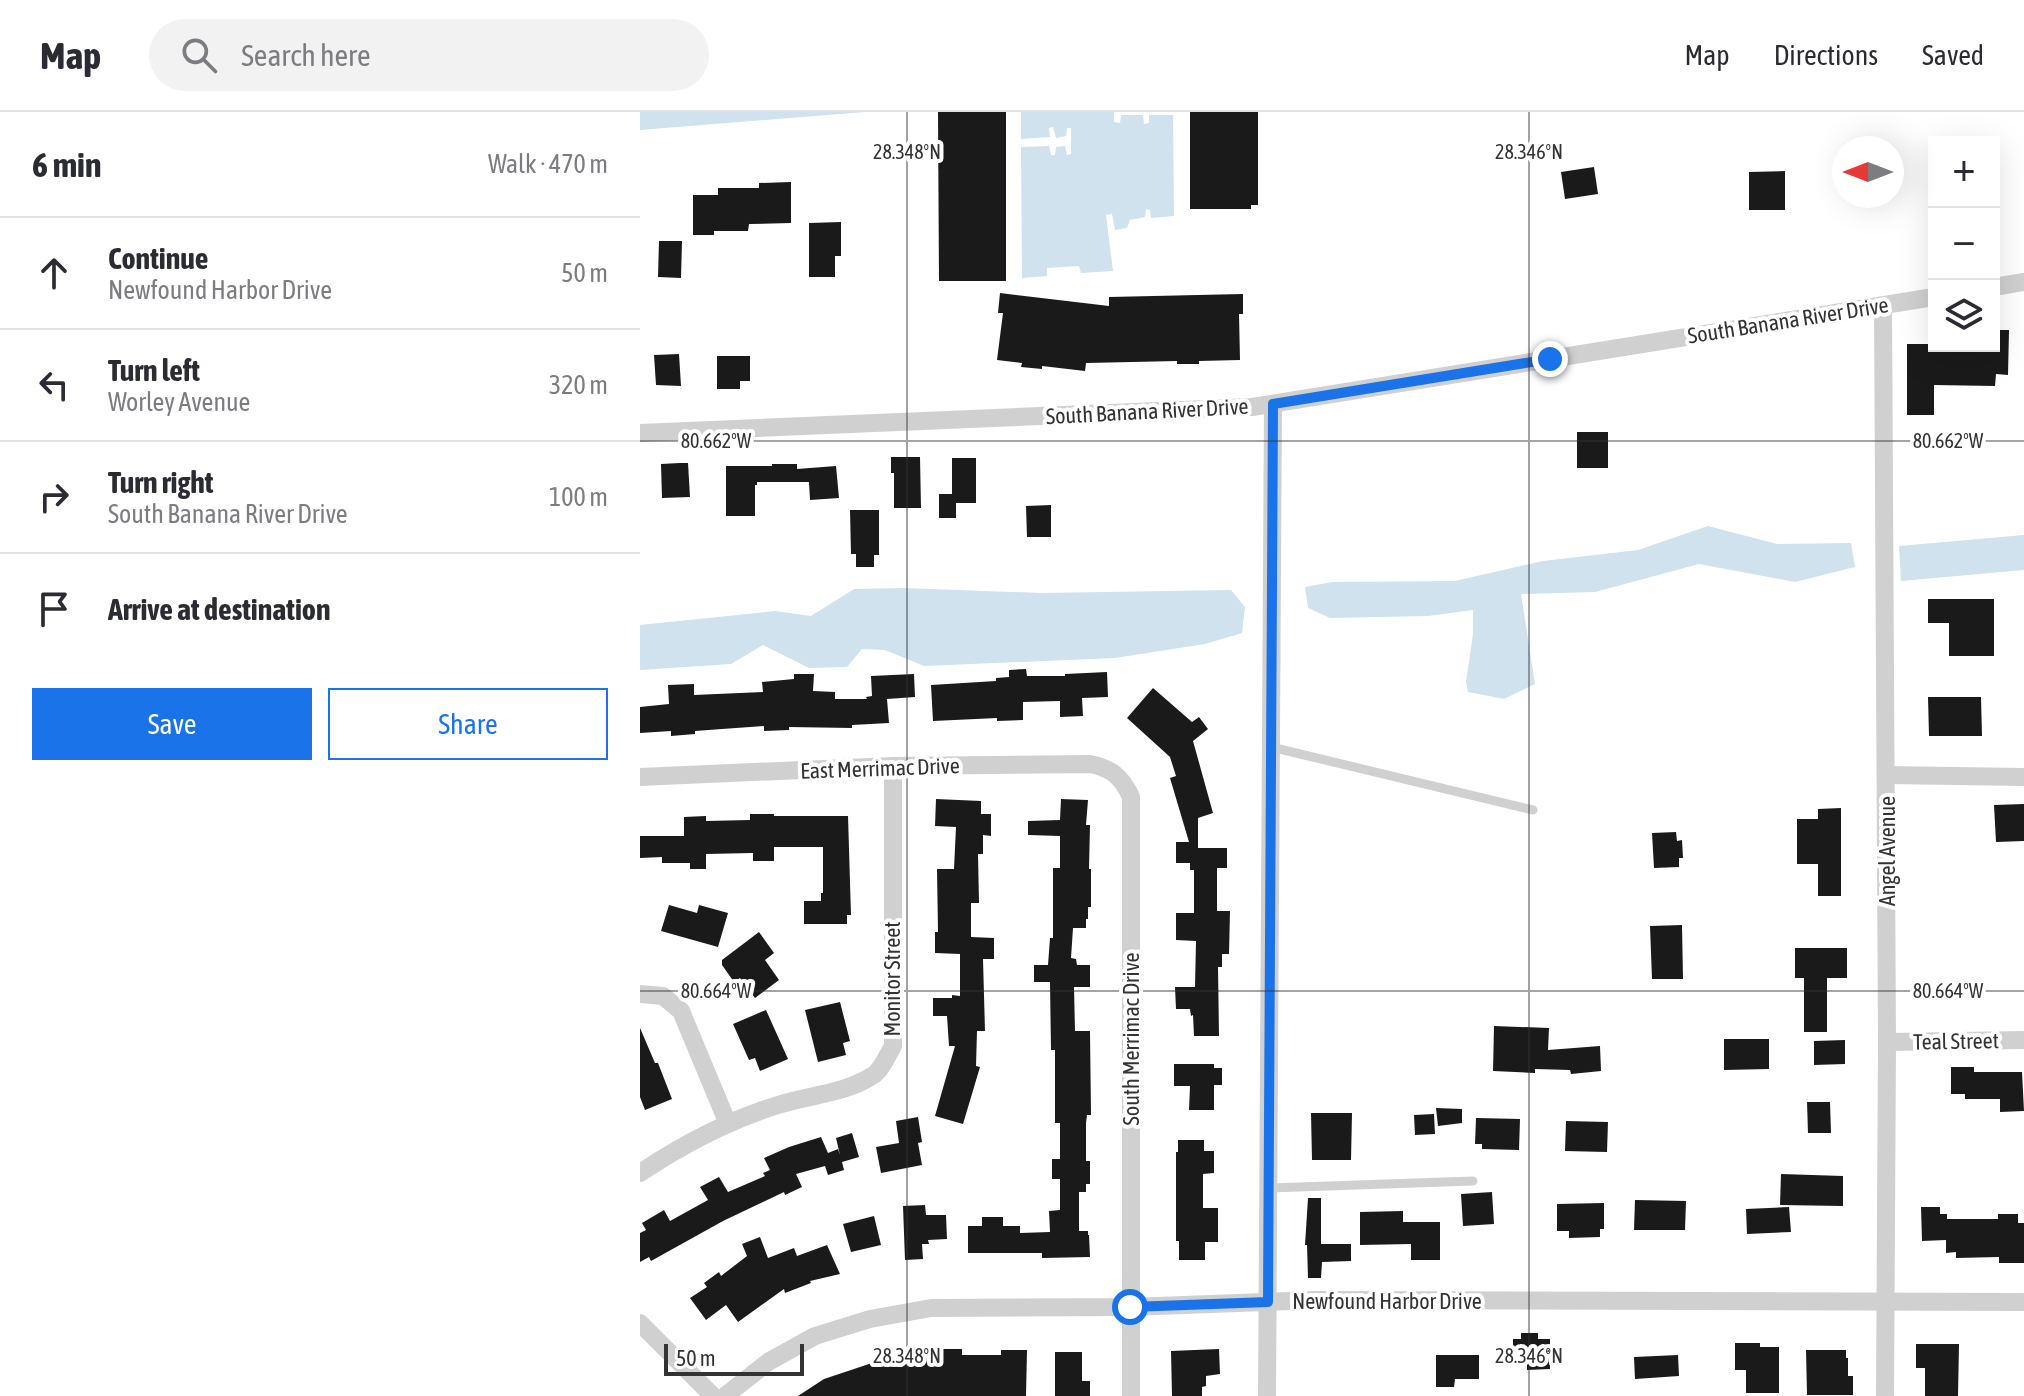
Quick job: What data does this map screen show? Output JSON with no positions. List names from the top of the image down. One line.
{"streets":{"street":["South Banana River Drive","East Merrimac Drive","Angel Avenue","Monitor Street","South Merrimac Drive","Teal Street","Newfound Harbor Drive"]},"crossings":[["South Banana River Drive","Angel Avenue"],["East Merrimac Drive","Monitor Street"],["East Merrimac Drive","South Merrimac Drive"],["Angel Avenue","Teal Street"],["Angel Avenue","Newfound Harbor Drive"],["South Merrimac Drive","Newfound Harbor Drive"]],"scale_bar":"50 m","north":"left","page":{"header":"Map","search":"Search here","nav":["Map","Directions","Saved"],"heading":["6 min","Walk · 470 m"],"map_buttons":["+","−"],"list":[["Continue","Newfound Harbor Drive","50 m"],["Turn left","Worley Avenue","320 m"],["Turn right","South Banana River Drive","100 m"],"Arrive at destination"],"buttons":["Save","Share"],"scale":"50 m"},"coordinates":["28.348°N","28.346°N","80.662°W","80.664°W"]}
